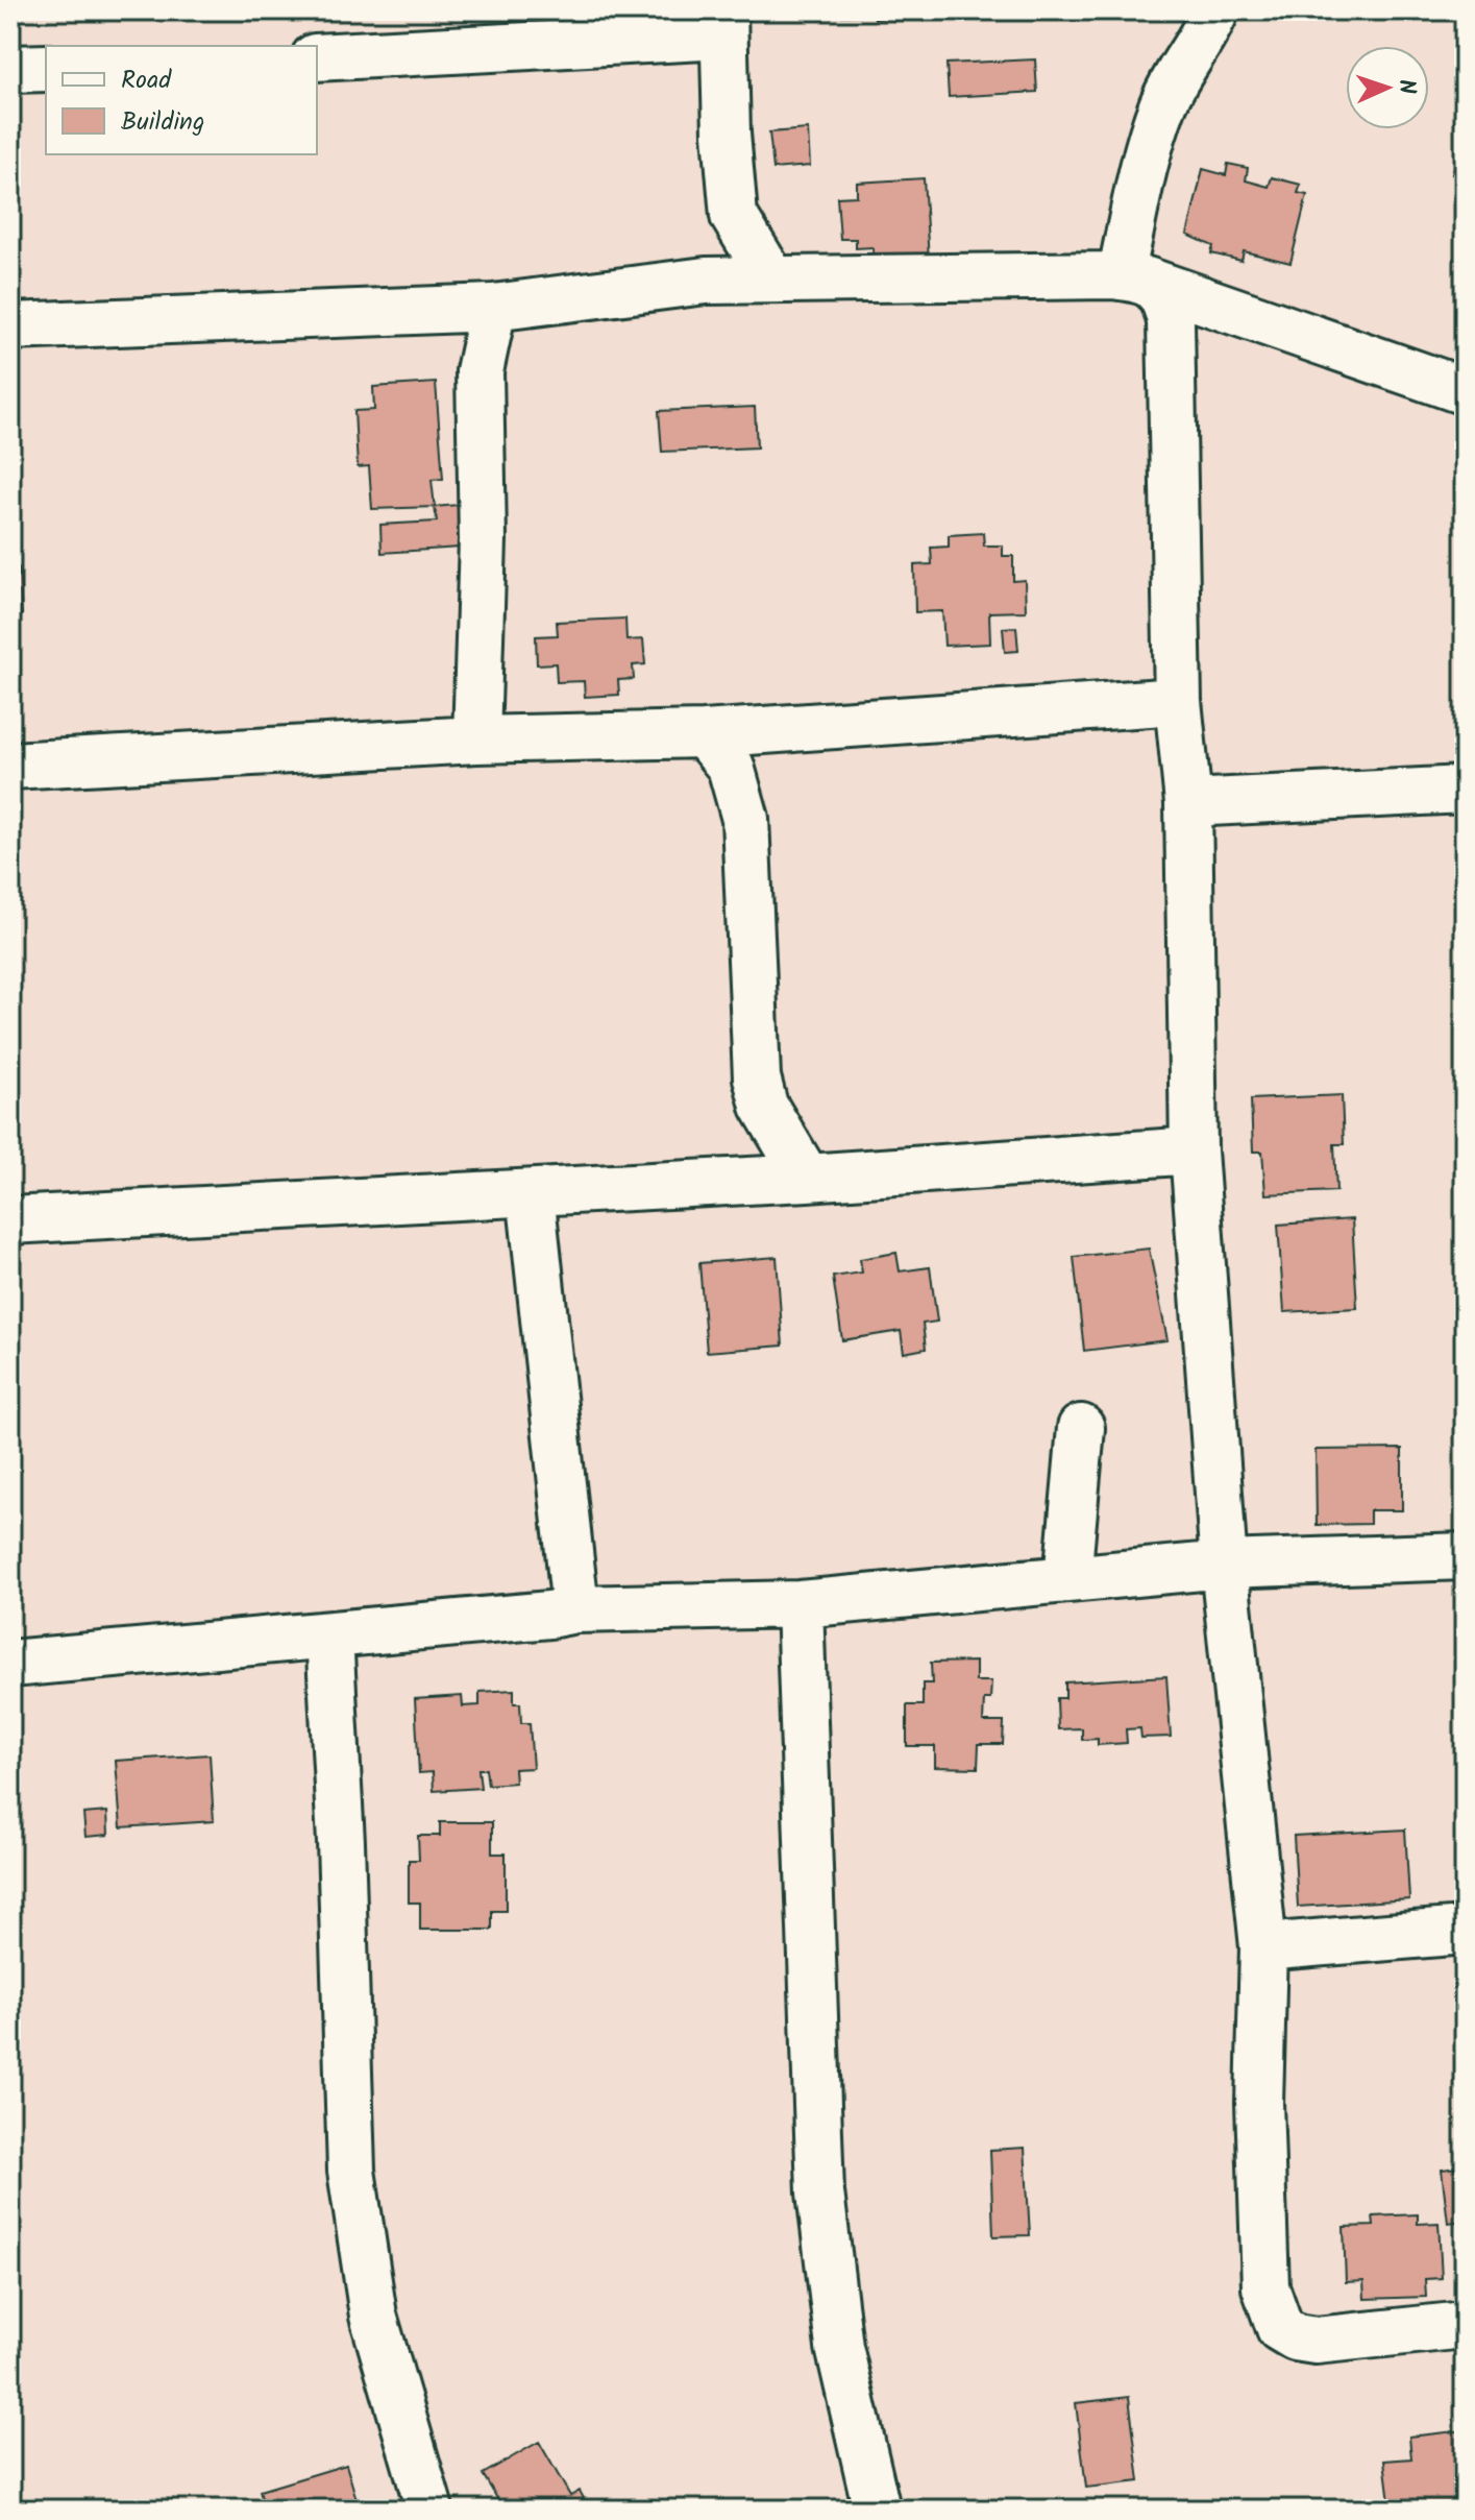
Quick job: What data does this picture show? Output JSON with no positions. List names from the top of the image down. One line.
{"legend":["Road","Building"],"north":"right"}
